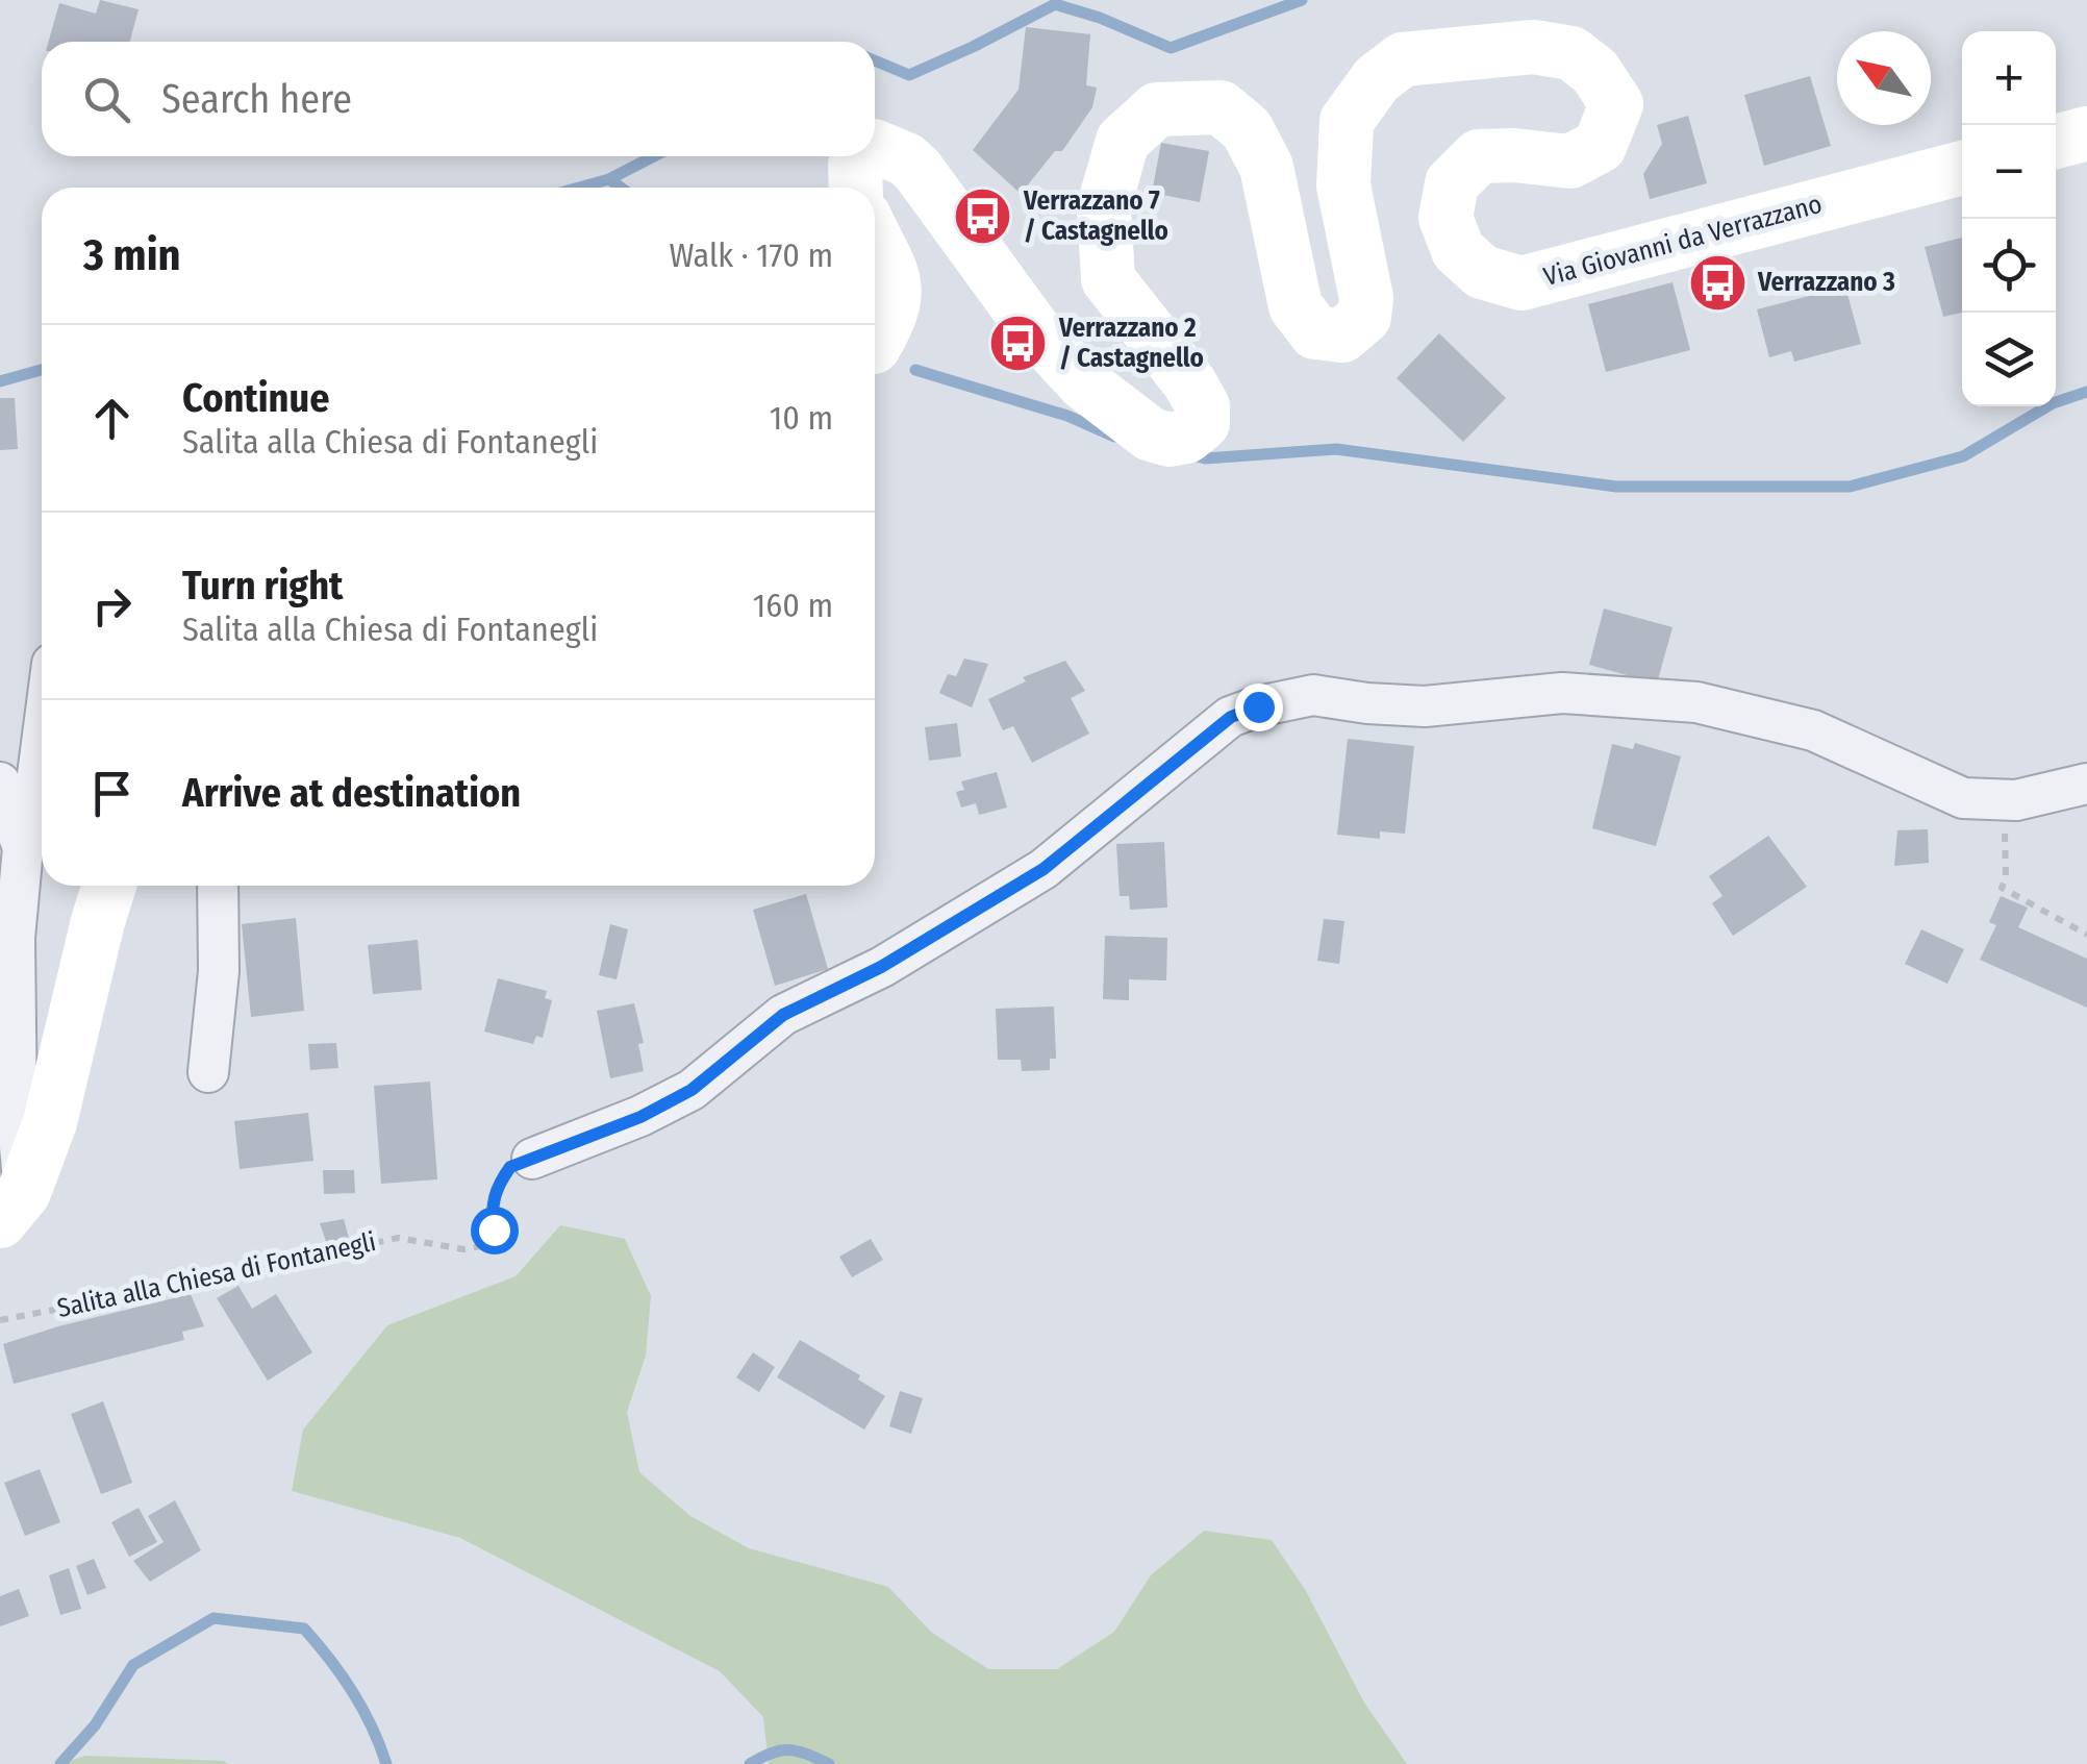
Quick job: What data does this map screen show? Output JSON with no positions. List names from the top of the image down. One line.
{"streets":{"street":["Via Giovanni da Verrazzano"],"path":["Salita alla Chiesa di Fontanegli"]},"places":{"bus stop":["Verrazzano 7 / Castagnello","Verrazzano 3","Verrazzano 2 / Castagnello"]},"north":"top left","page":{"map_buttons":["+","−"],"search":"Search here","heading":["3 min","Walk · 170 m"],"list":[["Continue","Salita alla Chiesa di Fontanegli","10 m"],["Turn right","Salita alla Chiesa di Fontanegli","160 m"],"Arrive at destination"]}}
